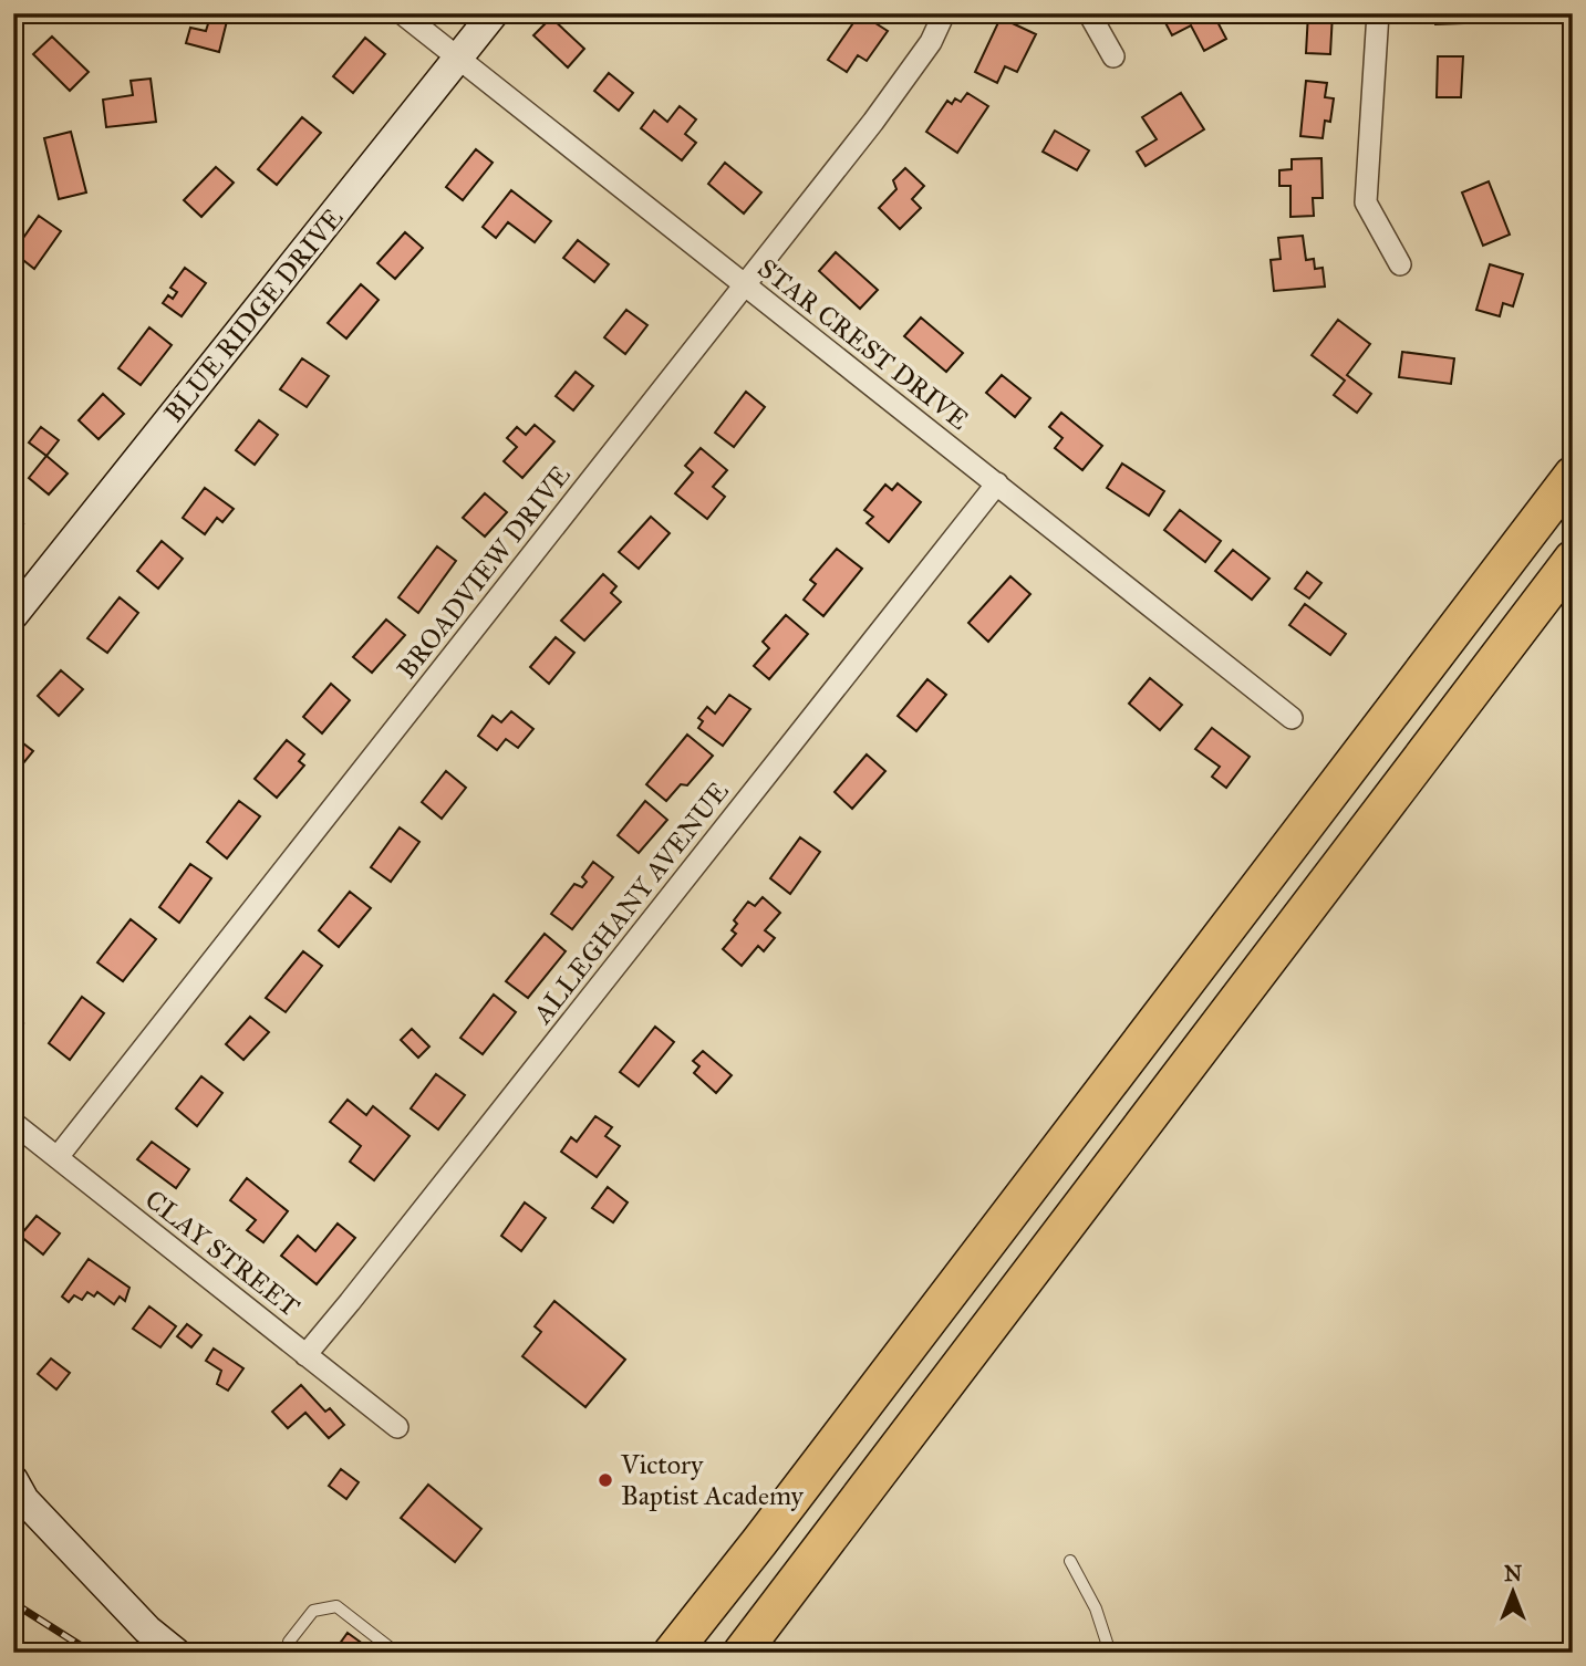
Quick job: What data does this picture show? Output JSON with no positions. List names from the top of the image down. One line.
{"streets":{"street":["BLUE RIDGE DRIVE","STAR CREST DRIVE","BROADVIEW DRIVE","ALLEGHANY AVENUE","CLAY STREET"]},"crossings":[["BLUE RIDGE DRIVE","STAR CREST DRIVE"],["STAR CREST DRIVE","BROADVIEW DRIVE"],["STAR CREST DRIVE","ALLEGHANY AVENUE"],["BROADVIEW DRIVE","CLAY STREET"],["ALLEGHANY AVENUE","CLAY STREET"]],"places":["Victory Baptist Academy"],"north":"top"}
